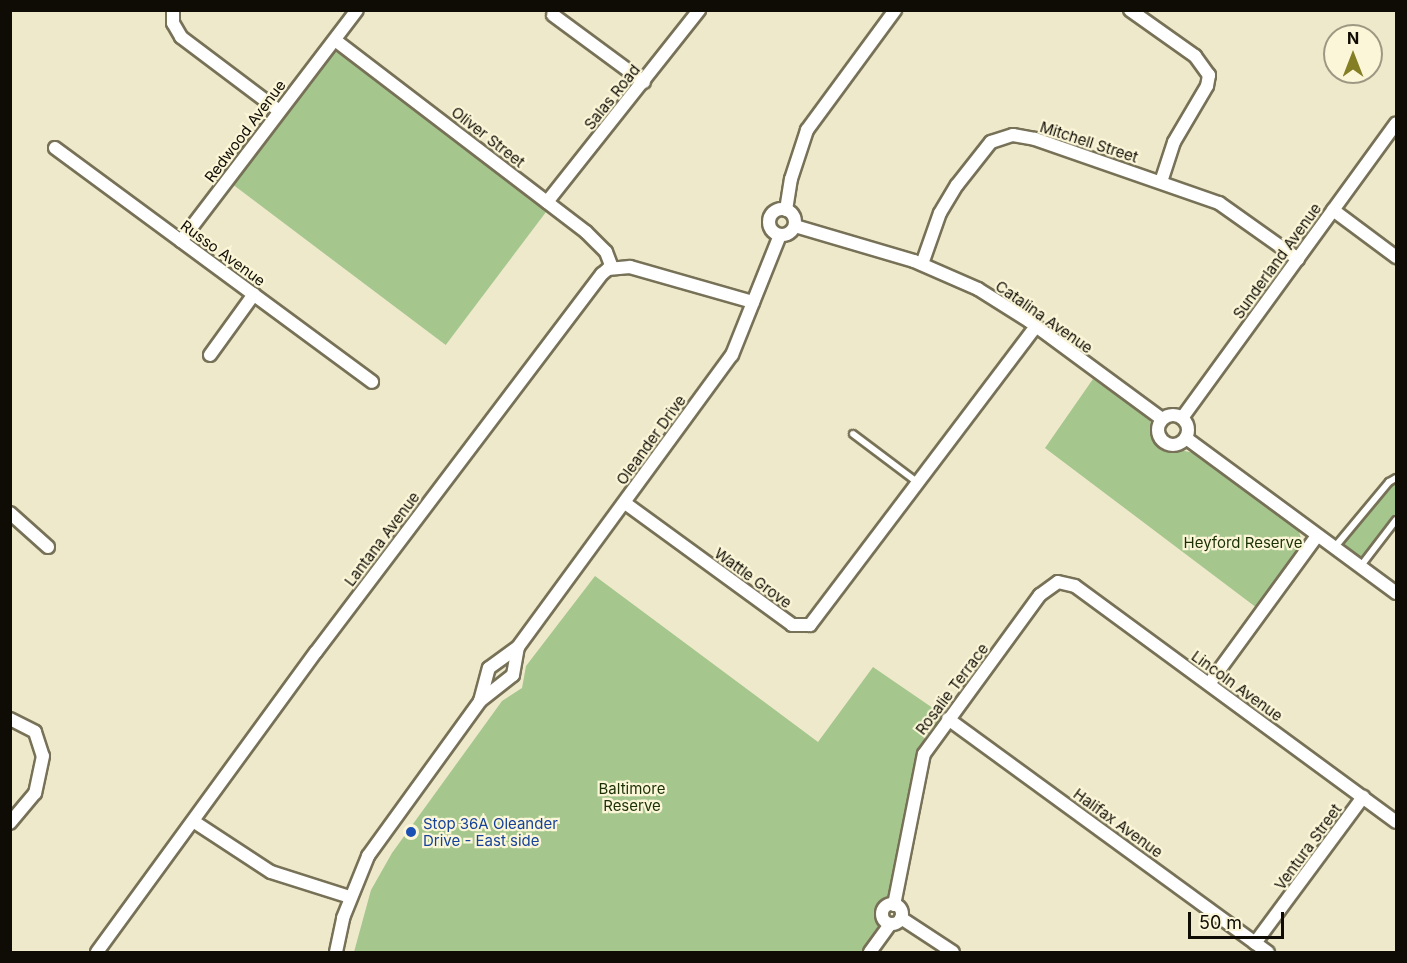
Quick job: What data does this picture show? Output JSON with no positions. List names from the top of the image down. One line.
{"streets":{"street":["Salas Road","Redwood Avenue","Oliver Street","Mitchell Street","Russo Avenue","Sunderland Avenue","Catalina Avenue","Oleander Drive","Lantana Avenue","Wattle Grove","Lincoln Avenue","Rosalie Terrace","Halifax Avenue","Ventura Street"]},"crossings":[["Salas Road","Oliver Street"],["Redwood Avenue","Oliver Street"],["Redwood Avenue","Russo Avenue"],["Oliver Street","Lantana Avenue"],["Mitchell Street","Sunderland Avenue"],["Mitchell Street","Catalina Avenue"],["Sunderland Avenue","Catalina Avenue"],["Catalina Avenue","Oleander Drive"],["Catalina Avenue","Wattle Grove"],["Oleander Drive","Wattle Grove"],["Lincoln Avenue","Rosalie Terrace"],["Lincoln Avenue","Ventura Street"],["Rosalie Terrace","Halifax Avenue"],["Halifax Avenue","Ventura Street"]],"parks":["Heyford Reserve","Baltimore Reserve"],"places":["Stop 36A Oleander Drive - East side"],"scale_bar":"50 m","north":"top"}
